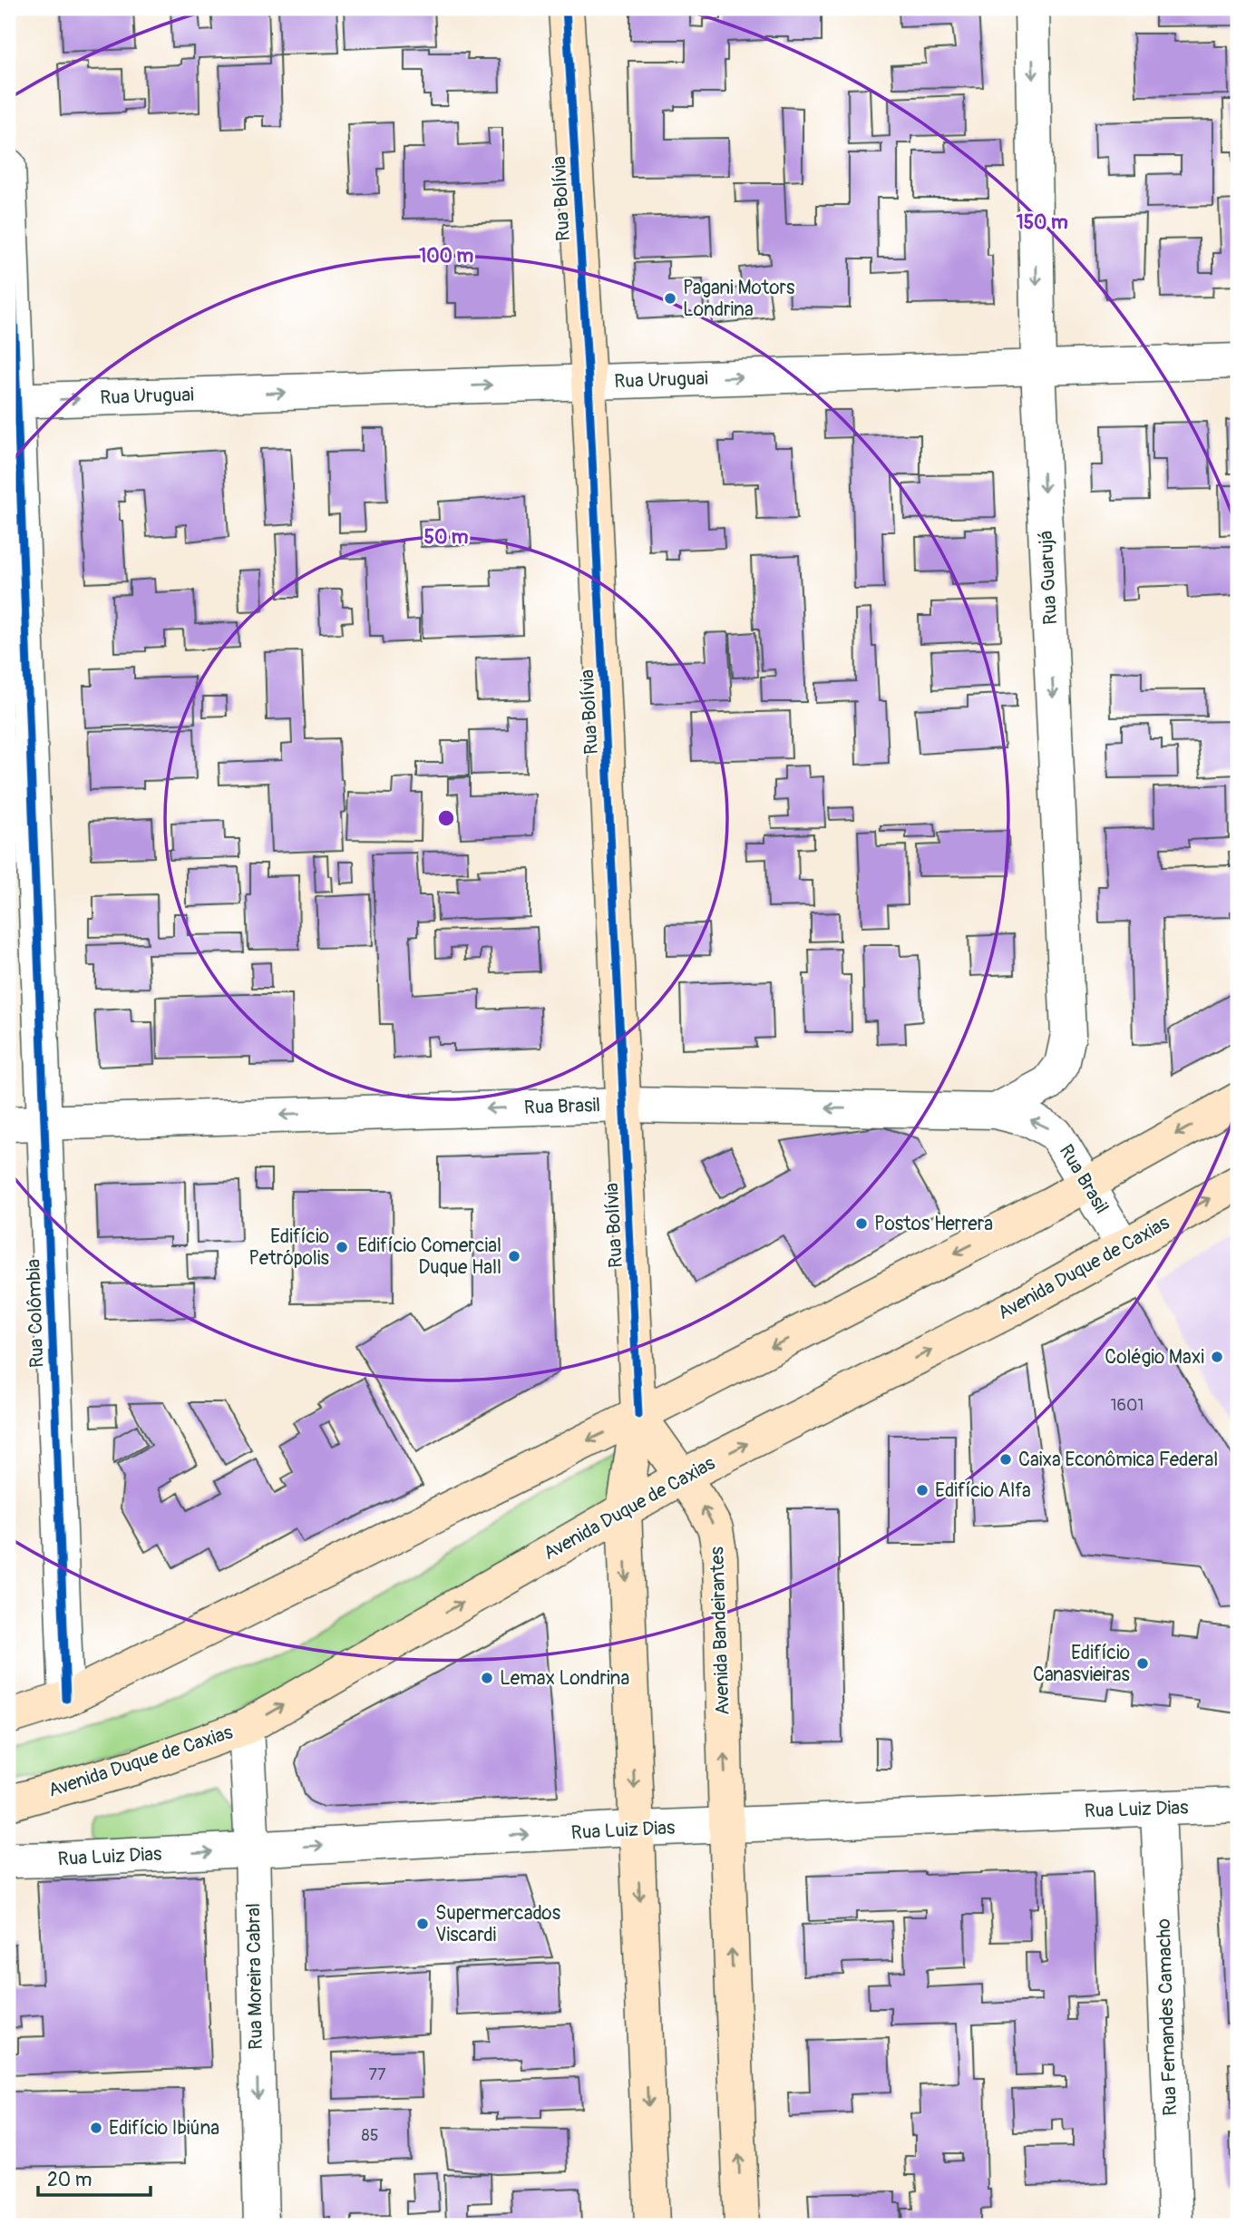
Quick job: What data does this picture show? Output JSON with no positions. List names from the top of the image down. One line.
{"streets":{"main road":["Rua Bolívia","Avenida Duque de Caxias","Avenida Bandeirantes"],"street":["Rua Uruguai","Rua Guarujá","Rua Brasil","Rua Colômbia","Rua Luiz Dias","Rua Moreira Cabral","Rua Fernandes Camacho"]},"crossings":[["Rua Bolívia","Rua Uruguai"],["Rua Bolívia","Rua Brasil"],["Rua Bolívia","Avenida Bandeirantes"],["Rua Uruguai","Rua Guarujá"],["Rua Uruguai","Rua Colômbia"],["Rua Guarujá","Rua Brasil"],["Rua Brasil","Avenida Duque de Caxias"],["Rua Brasil","Rua Colômbia"],["Avenida Duque de Caxias","Avenida Bandeirantes"],["Avenida Duque de Caxias","Rua Moreira Cabral"],["Avenida Bandeirantes","Rua Luiz Dias"],["Rua Luiz Dias","Rua Moreira Cabral"],["Rua Luiz Dias","Rua Fernandes Camacho"]],"one_way":["Rua Uruguai","Rua Guarujá","Rua Brasil","Rua Luiz Dias","Rua Moreira Cabral"],"places":["Pagani Motors Londrina","Postos Herrera","Edifício Petrópolis","Edifício Comercial Duque Hall","Colégio Maxi","Caixa Econômica Federal","Edifício Alfa","Edifício Canasvieiras","Lemax Londrina","Supermercados Viscardi","Edifício Ibiúna"],"house_numbers":["1601","77","85"],"scale_bar":"20 m","rings":["150 m","100 m","50 m"]}
